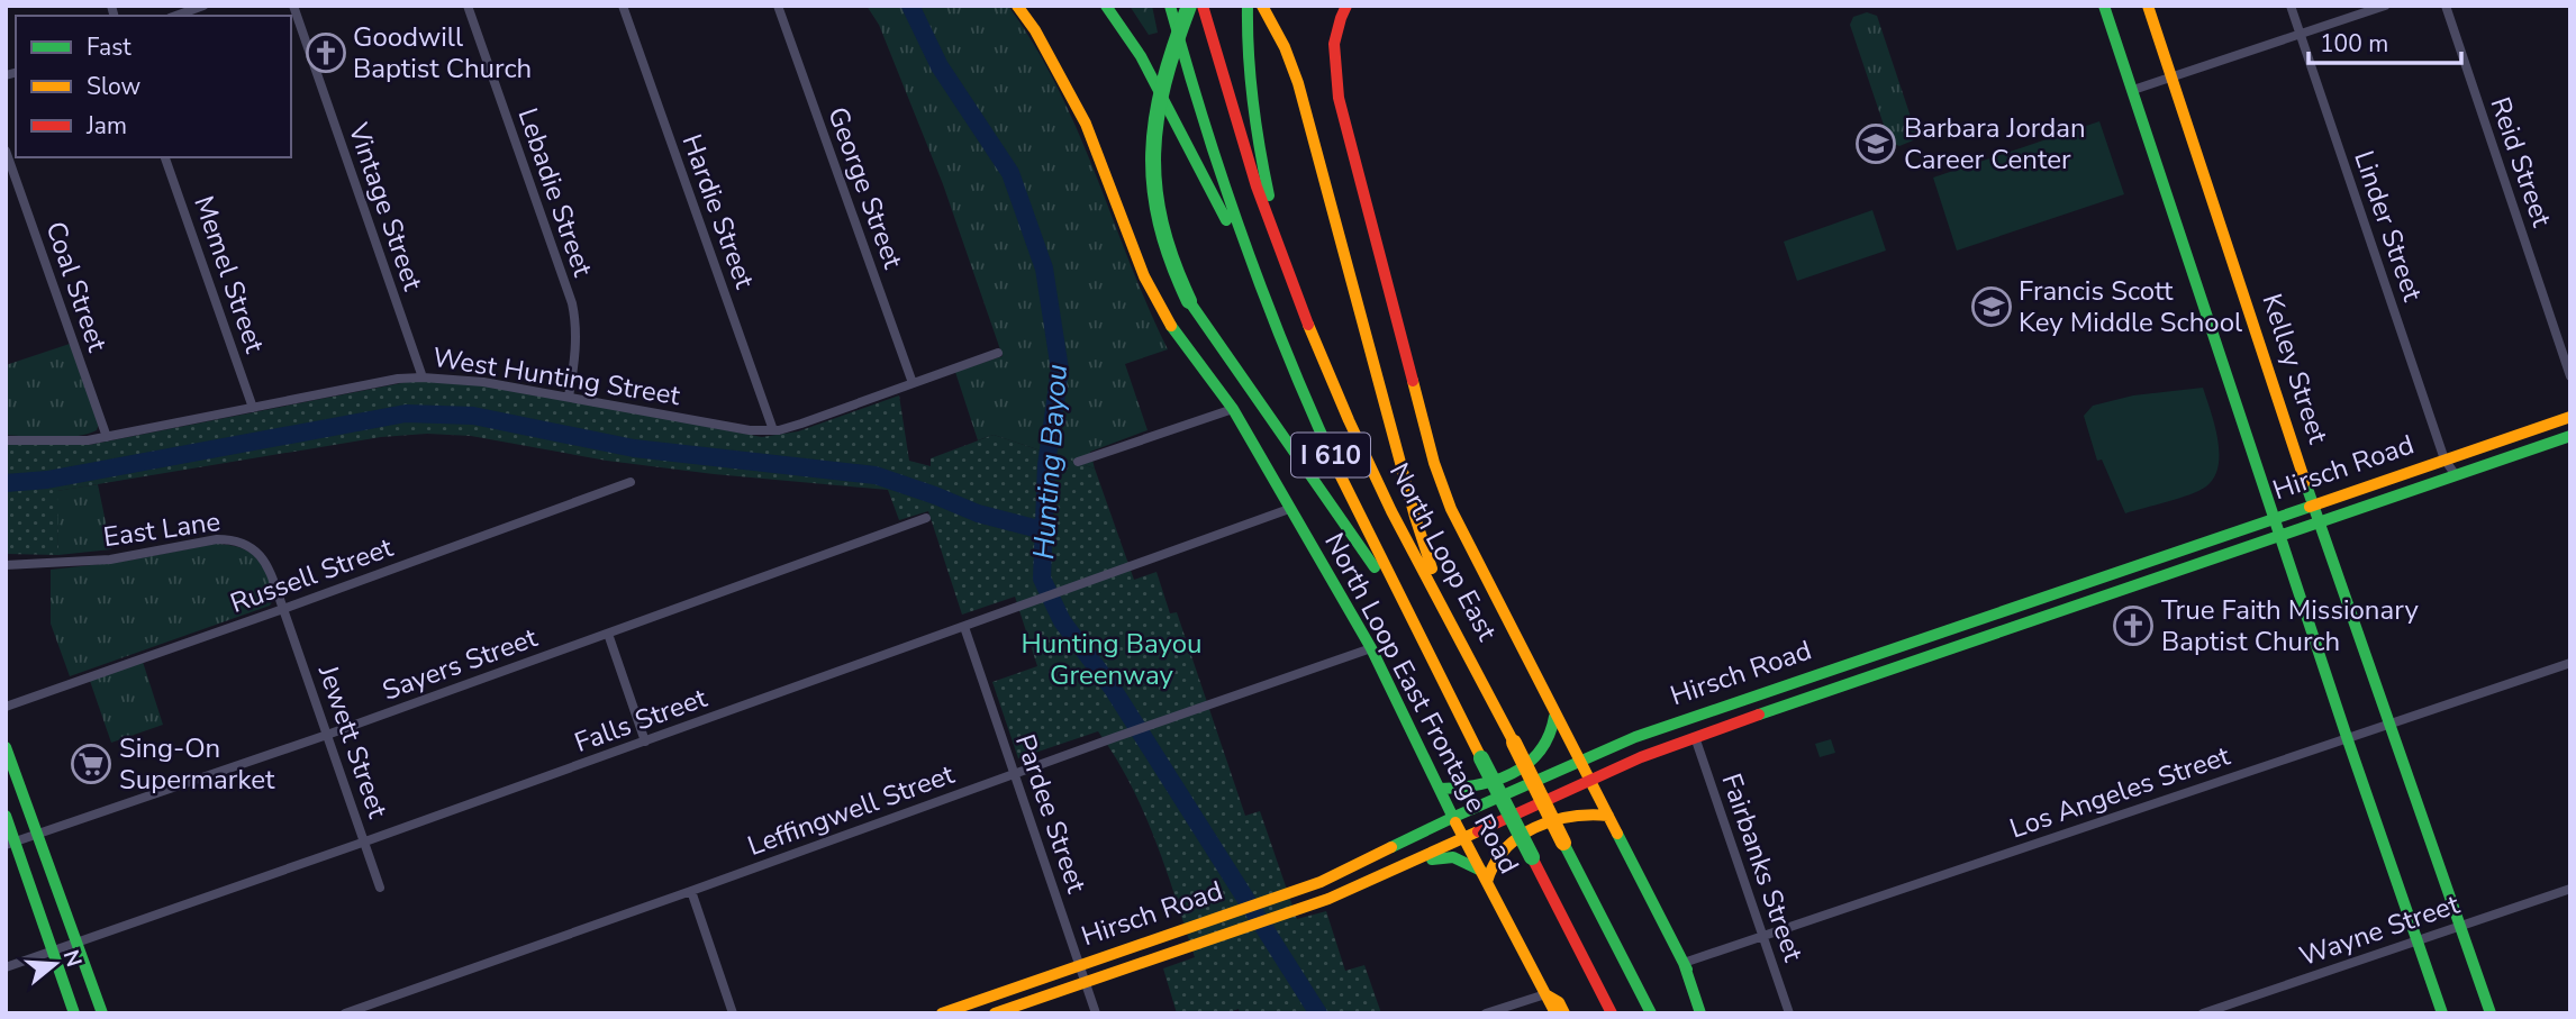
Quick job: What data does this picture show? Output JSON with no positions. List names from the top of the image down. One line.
{"streets":{"main road":["Kelley Street","I 610","Hirsch Road","North Loop East","North Loop East Frontage Road"],"street":["Reid Street","George Street","Lebadie Street","Vintage Street","Hardie Street","Linder Street","Memel Street","Coal Street","West Hunting Street","East Lane","Russell Street","Sayers Street","Falls Street","Jewett Street","Los Angeles Street","Leffingwell Street","Pardee Street","Fairbanks Street","Wayne Street"]},"crossings":[["George Street","West Hunting Street"],["Lebadie Street","West Hunting Street"],["Vintage Street","West Hunting Street"],["Hardie Street","West Hunting Street"],["Linder Street","Hirsch Road"],["Memel Street","West Hunting Street"],["Coal Street","West Hunting Street"],["Kelley Street","Hirsch Road"],["Kelley Street","Los Angeles Street"],["Kelley Street","Wayne Street"],["Hirsch Road","North Loop East Frontage Road"],["Hirsch Road","Pardee Street"],["Hirsch Road","Fairbanks Street"],["East Lane","Russell Street"],["East Lane","Jewett Street"],["Russell Street","Jewett Street"],["Sayers Street","Jewett Street"],["North Loop East Frontage Road","Falls Street"],["North Loop East Frontage Road","Leffingwell Street"],["Falls Street","Jewett Street"],["Falls Street","Pardee Street"],["Los Angeles Street","Fairbanks Street"],["Leffingwell Street","Pardee Street"]],"water":["Hunting Bayou"],"parks":["Hunting Bayou Greenway"],"places":{"church":["Goodwill Baptist Church","True Faith Missionary Baptist Church"],"school or university":["Barbara Jordan Career Center","Francis Scott Key Middle School"],"supermarket":["Sing-On Supermarket"]},"legend":["Fast","Slow","Jam"],"scale_bar":"100 m","north":"right"}
